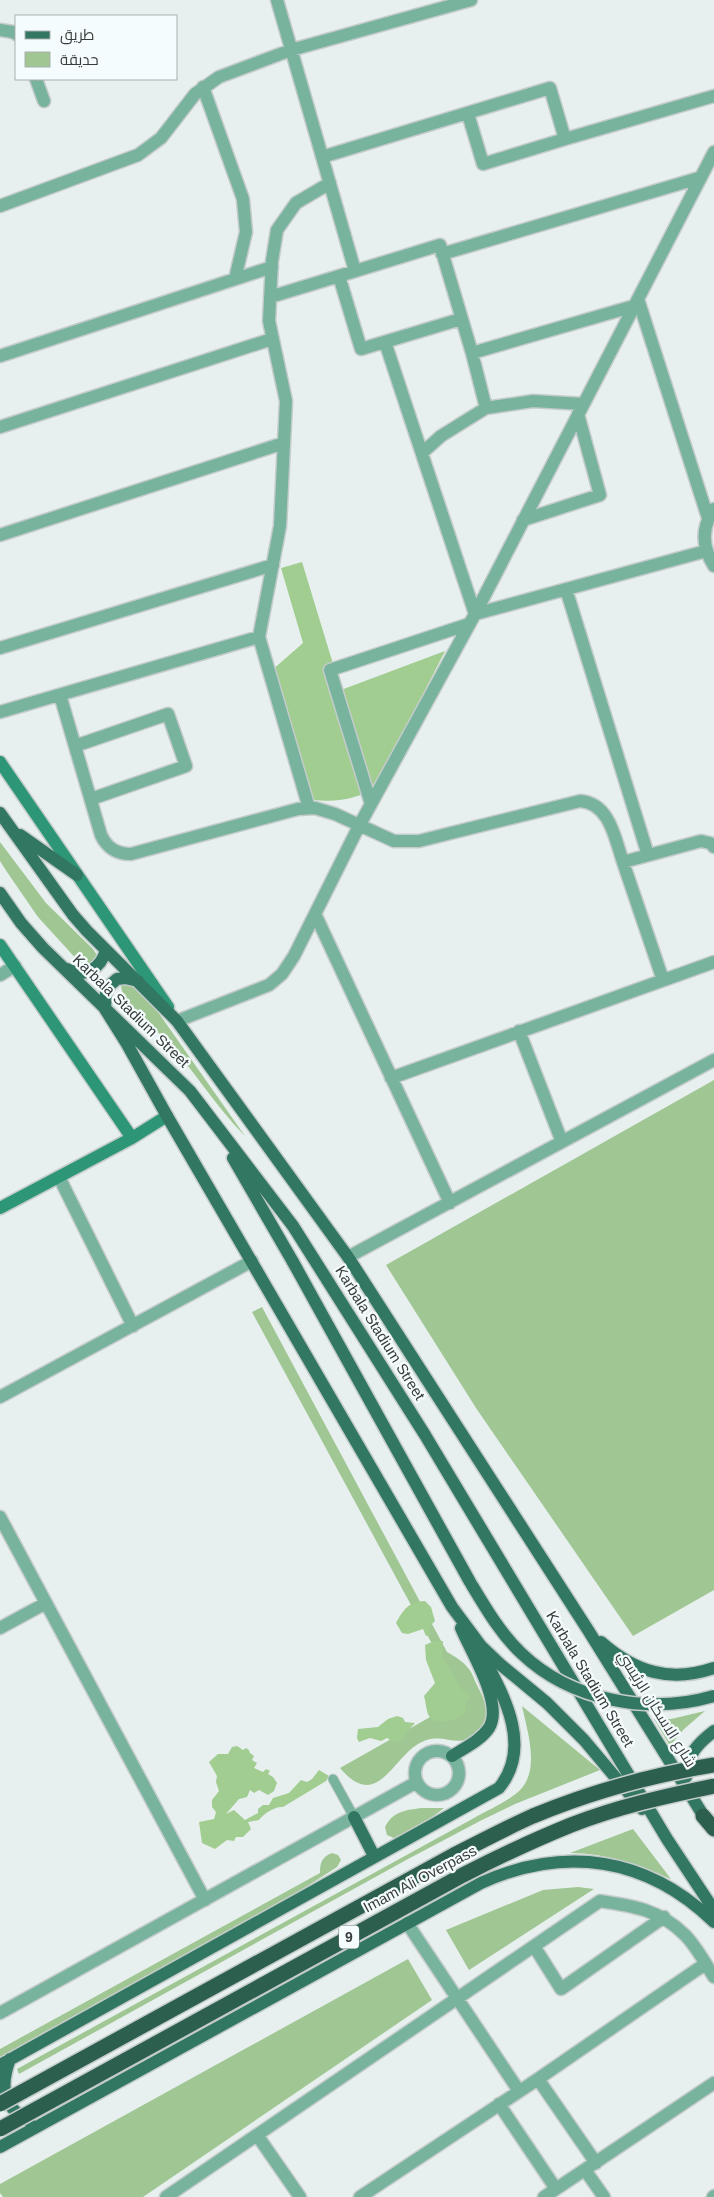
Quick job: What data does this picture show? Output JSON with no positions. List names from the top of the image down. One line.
{"streets":{"highway":["Imam Ali Overpass","9"],"main road":["Karbala Stadium Street","شارع الاسكان الرئيسي"]},"crossings":[["Karbala Stadium Street","شارع الاسكان الرئيسي"]],"legend":["طريق","حديقة"]}
